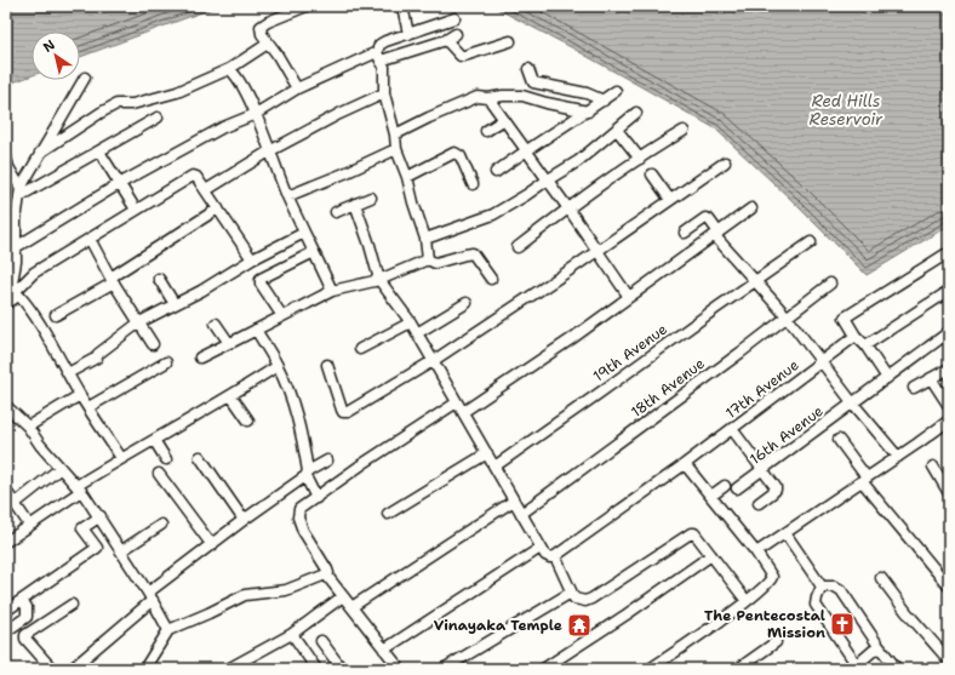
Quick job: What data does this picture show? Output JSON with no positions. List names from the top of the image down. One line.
{"streets":{"street":["19th Avenue","18th Avenue","17th Avenue","16th Avenue"]},"water":["Red Hills Reservoir"],"places":{"church":["The Pentecostal Mission"],"temple":["Vinayaka Temple"]},"north":"top left"}
